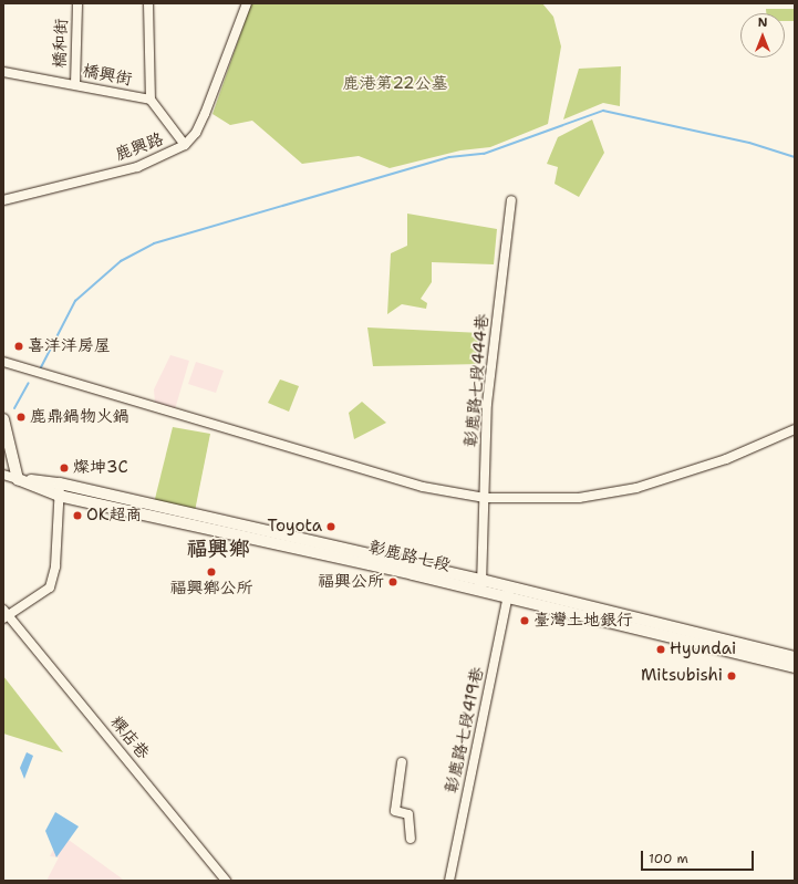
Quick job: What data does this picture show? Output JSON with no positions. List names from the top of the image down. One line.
{"streets":{"main road":["彰鹿路七段"],"street":["橋和街","橋興街","鹿興路","彰鹿路七段444巷","彰鹿路七段419巷","粿店巷"]},"crossings":[["橋和街","橋興街"],["橋興街","鹿興路"],["彰鹿路七段444巷","彰鹿路七段"],["彰鹿路七段","彰鹿路七段419巷"]],"districts":["福興鄉"],"parks":["鹿港第22公墓"],"places":["喜洋洋房屋","鹿鼎鍋物火鍋","燦坤3C","OK超商","Toyota","福興鄉公所","福興公所","臺灣土地銀行","Hyundai","Mitsubishi"],"scale_bar":"100 m","north":"top"}
